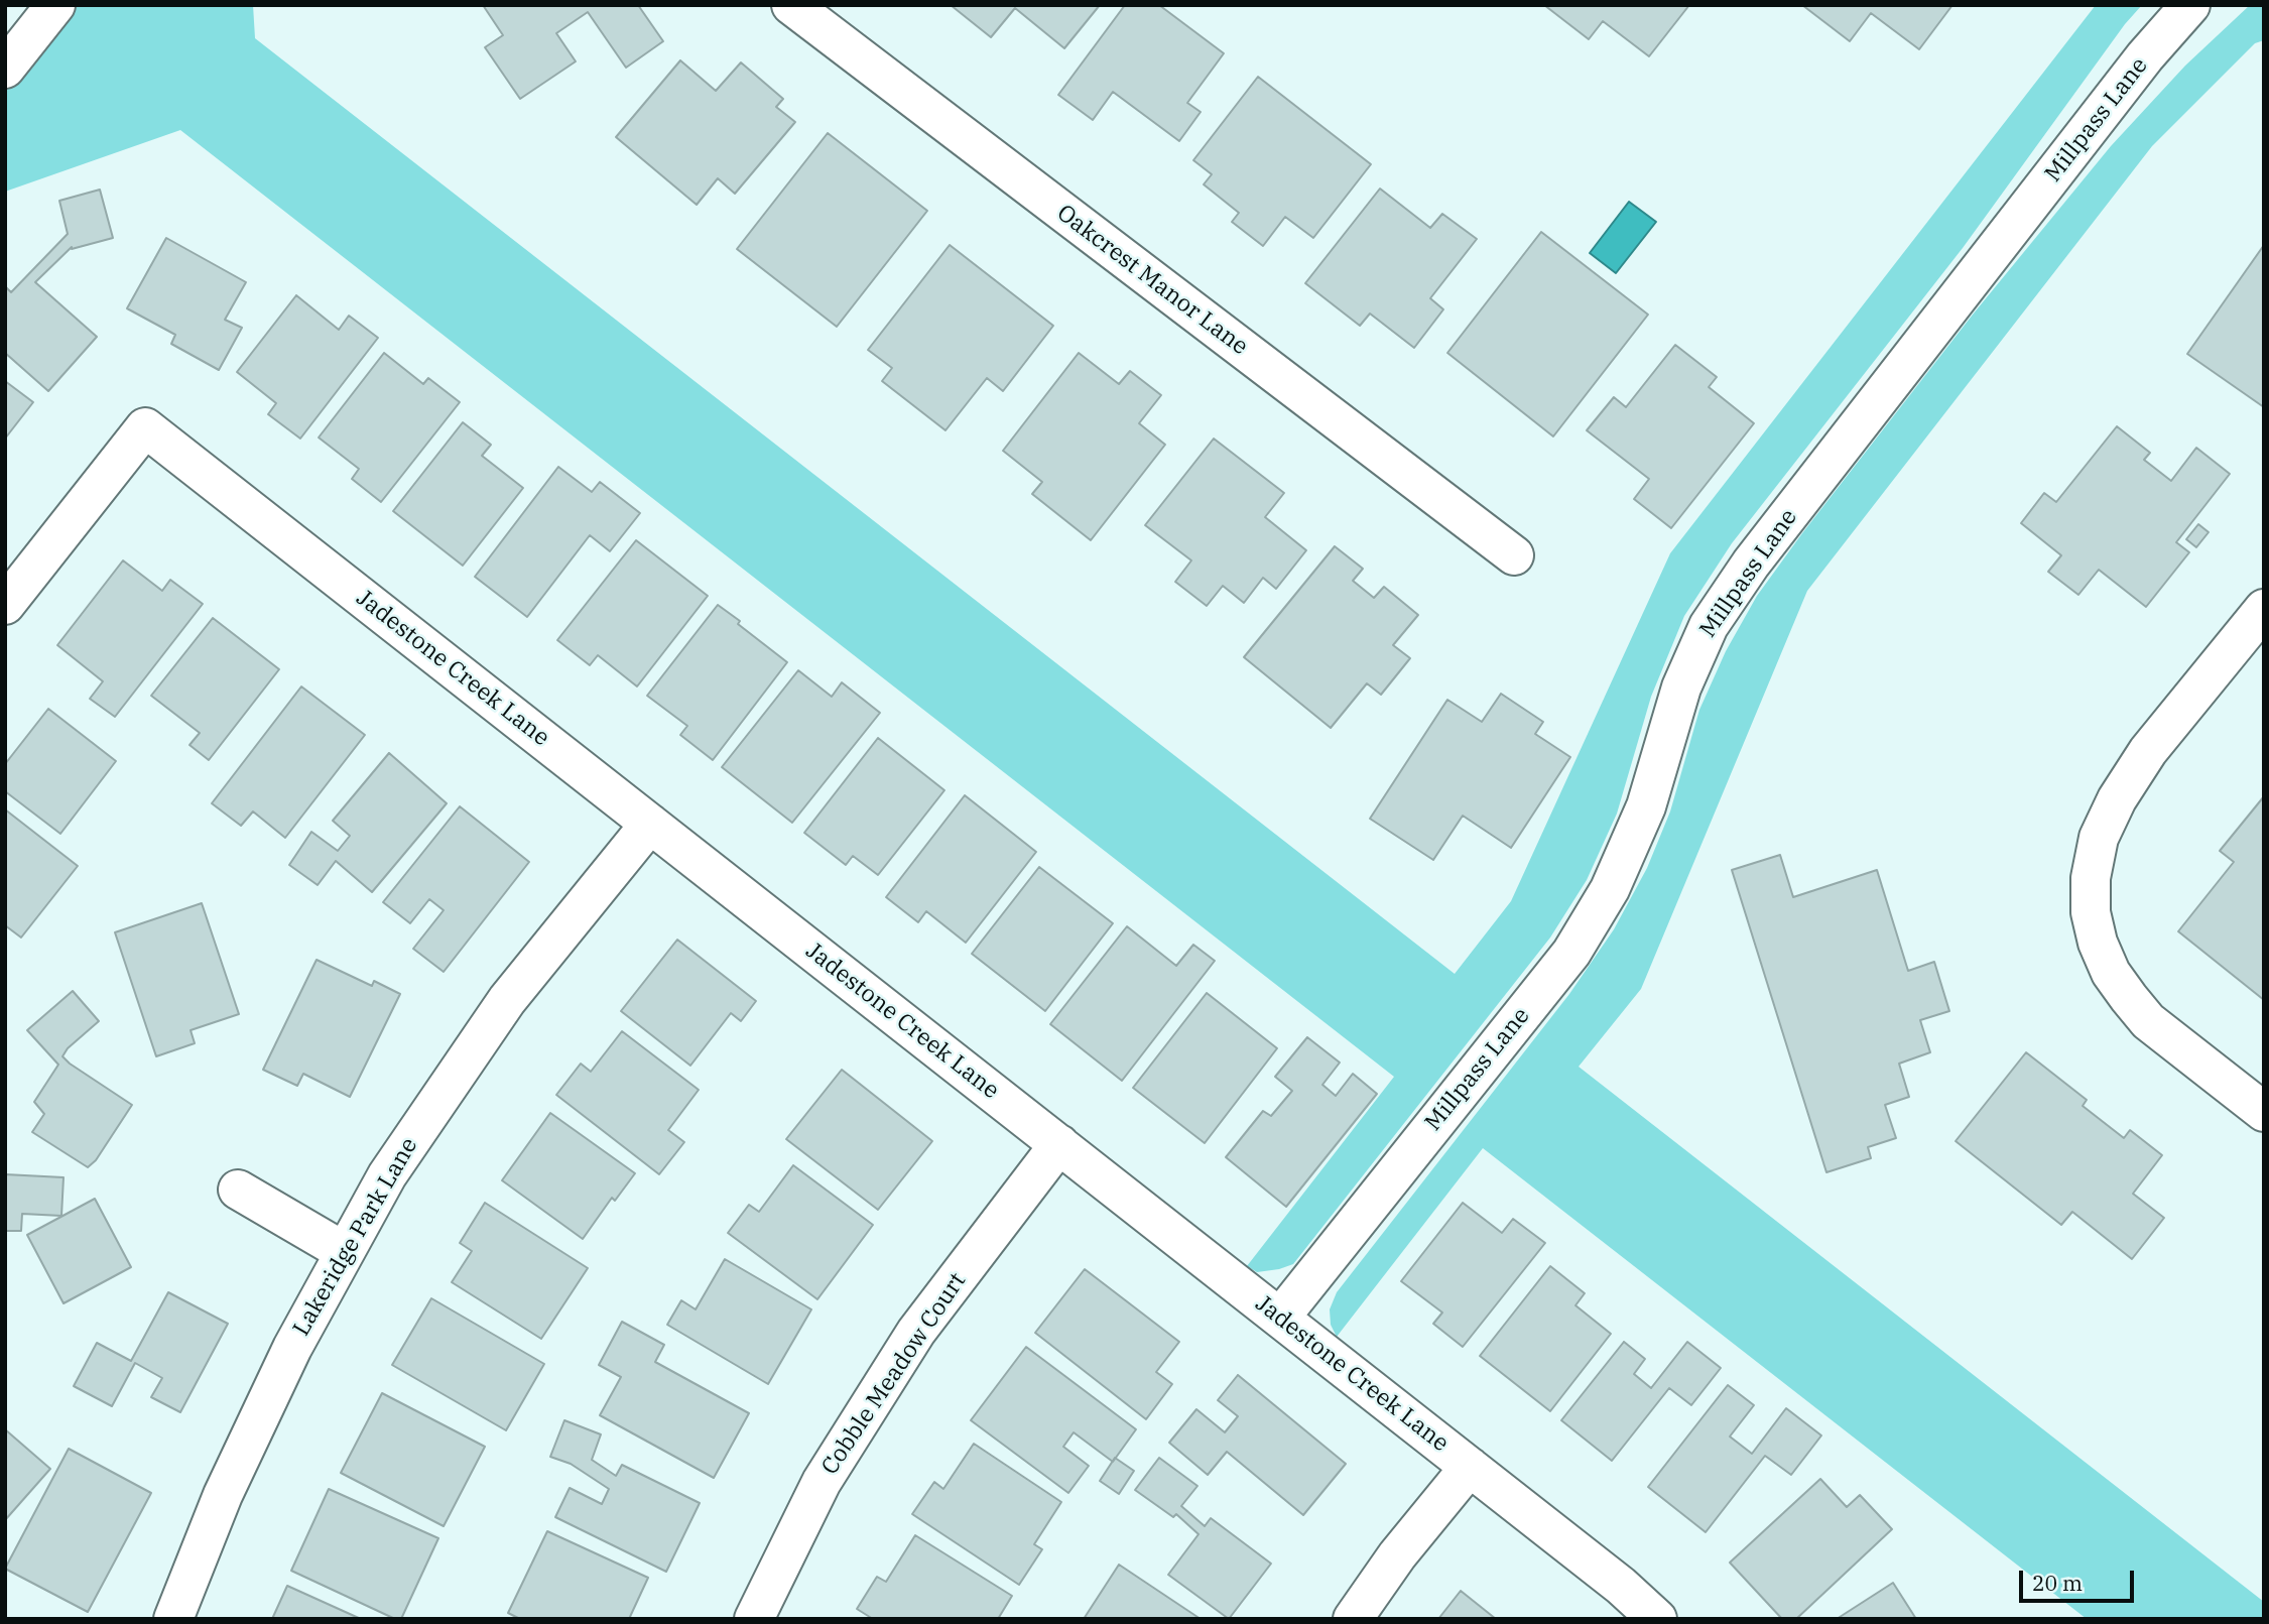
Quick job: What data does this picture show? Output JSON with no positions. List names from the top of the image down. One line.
{"streets":{"street":["Millpass Lane","Oakcrest Manor Lane","Jadestone Creek Lane","Lakeridge Park Lane","Cobble Meadow Court"]},"crossings":[["Millpass Lane","Jadestone Creek Lane"],["Jadestone Creek Lane","Lakeridge Park Lane"],["Jadestone Creek Lane","Cobble Meadow Court"]],"scale_bar":"20 m"}
